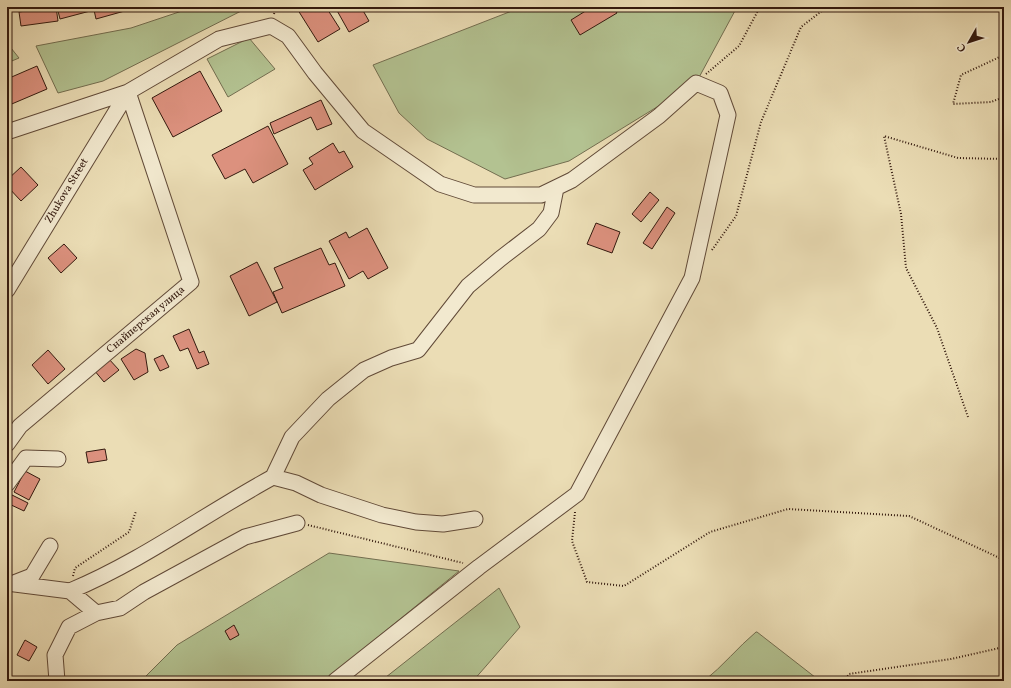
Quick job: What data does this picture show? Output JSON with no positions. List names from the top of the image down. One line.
{"streets":{"street":["Zhukova Street","Снайперская улица"]},"crossings":[["Zhukova Street","Снайперская улица"]],"north":"bottom left"}
